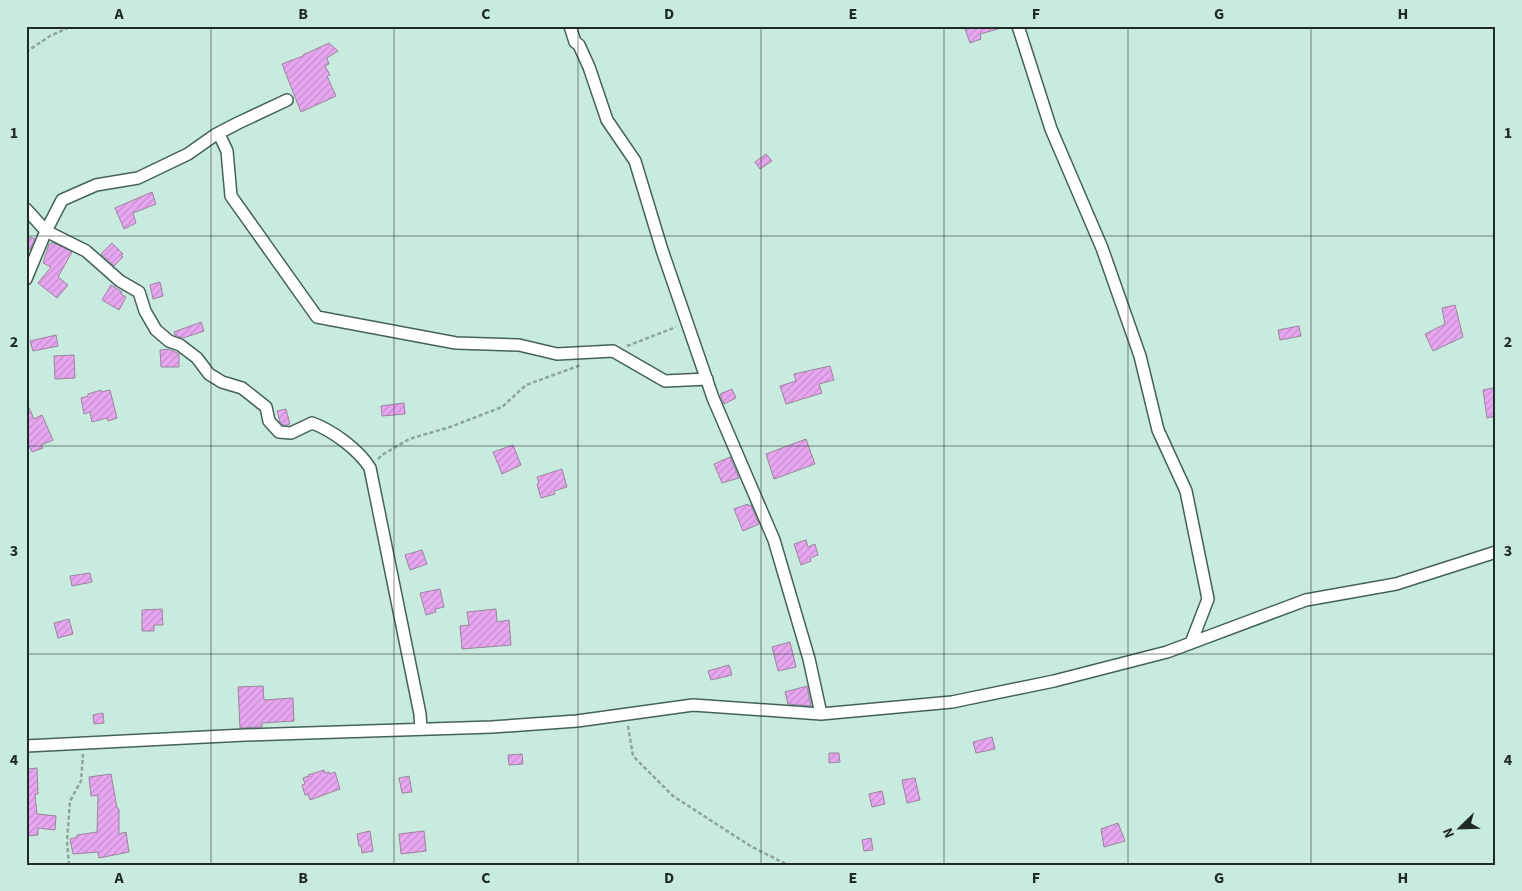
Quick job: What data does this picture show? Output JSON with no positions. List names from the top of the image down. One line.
{"north":"bottom left","grid":{"columns":["A","B","C","D","E","F","G","H"],"rows":["1","2","3","4"]}}
